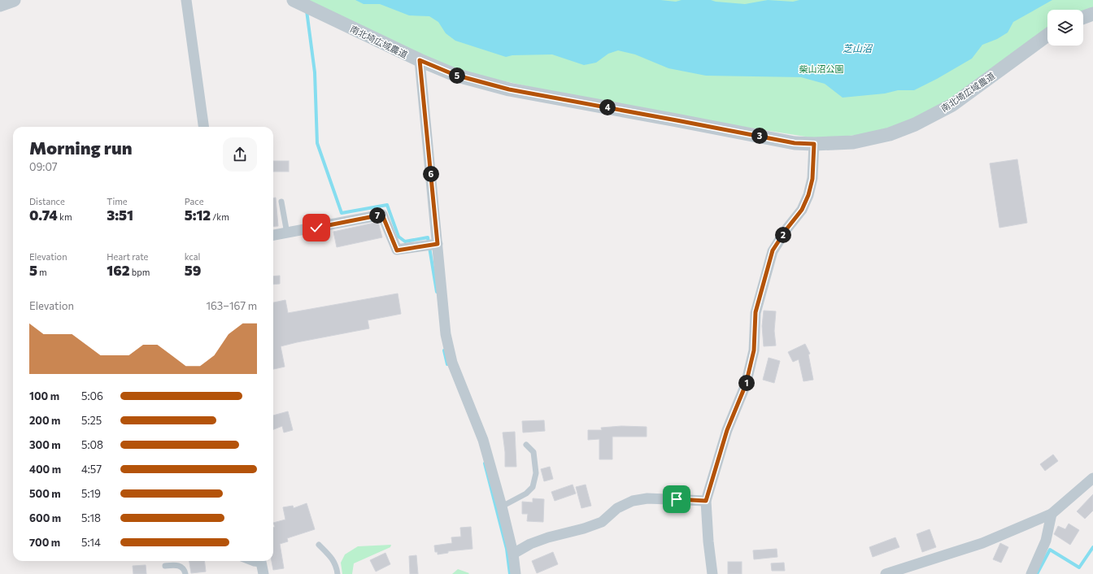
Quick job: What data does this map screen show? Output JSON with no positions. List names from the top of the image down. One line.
{"streets":{"street":["南北埼広域農道"]},"water":["芝山沼"],"parks":["柴山沼公園"],"page":{"pins":["5","4","3","6","7","2","1"],"heading":["Morning run","09:07"],"stats":[["Distance","0.74 km"],["Time","3:51"],["Pace","5:12 /km"],["Elevation","5 m"],["Heart rate","162 bpm"],["kcal","59"]],"chart":["Elevation","163–167 m"],"list":[{"name":"100 m","note":"5:06"},{"name":"200 m","note":"5:25"},{"name":"300 m","note":"5:08"},{"name":"400 m","note":"4:57"},{"name":"500 m","note":"5:19"},{"name":"600 m","note":"5:18"},{"name":"700 m","note":"5:14"}]}}
